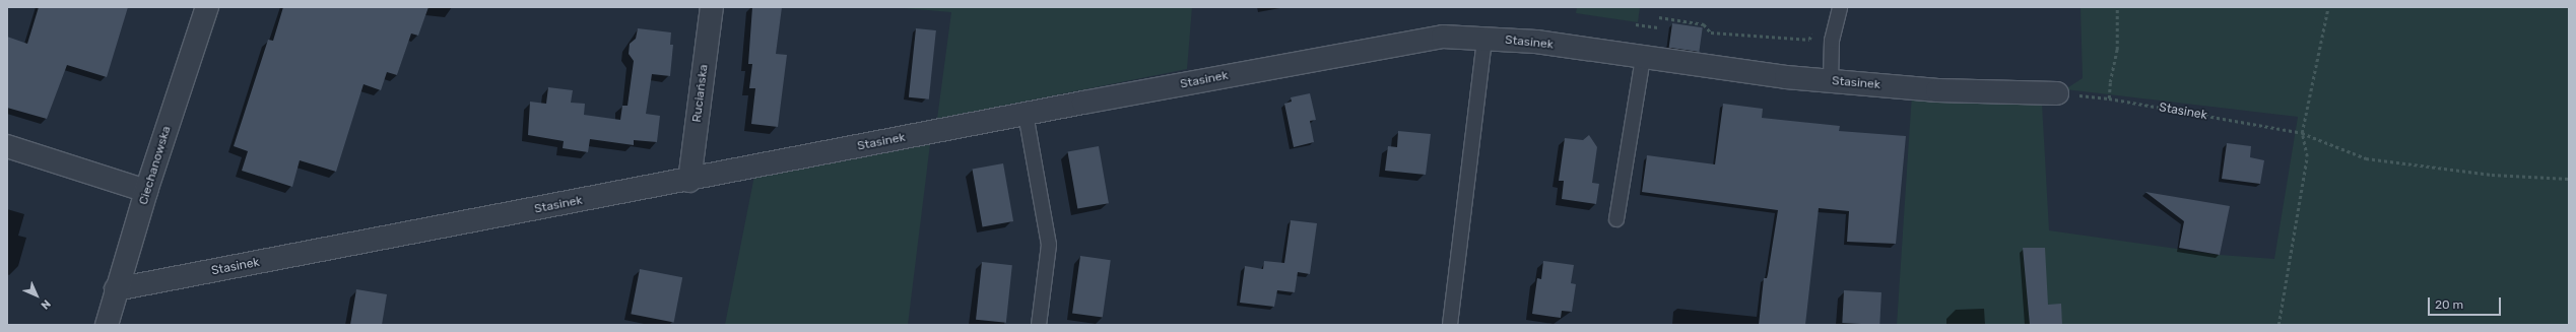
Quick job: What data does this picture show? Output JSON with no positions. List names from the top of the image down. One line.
{"streets":{"street":["Stasinek","Ruciańska","Ciechanowska"]},"crossings":[["Stasinek","Ruciańska"],["Stasinek","Ciechanowska"]],"scale_bar":"20 m","north":"bottom right"}
